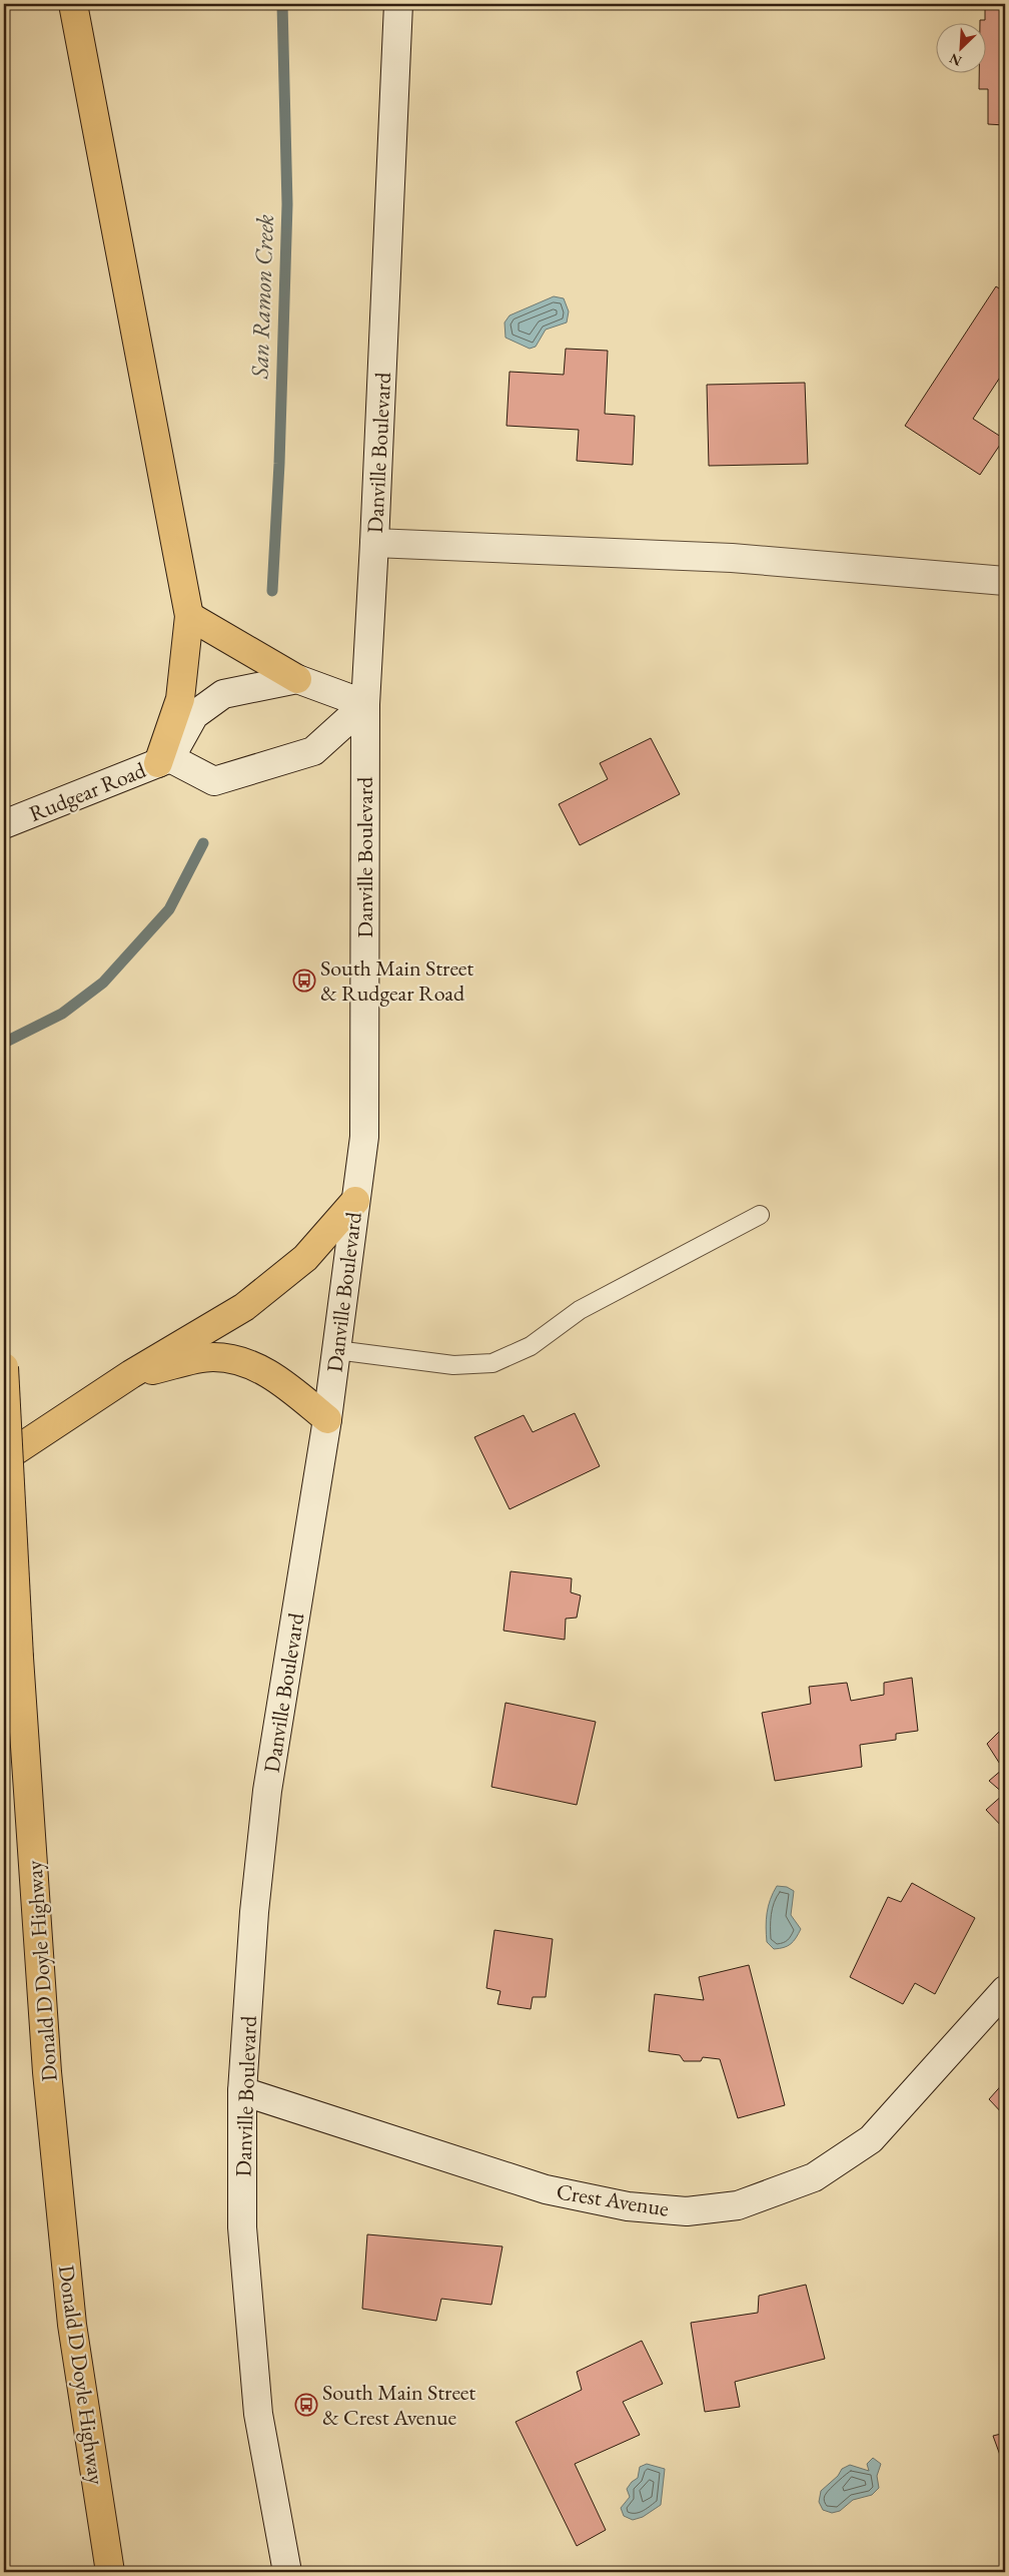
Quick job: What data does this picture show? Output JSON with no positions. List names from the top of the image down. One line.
{"streets":{"highway":["Donald D Doyle Highway"],"main road":["Danville Boulevard","Rudgear Road","Crest Avenue"]},"crossings":[["Danville Boulevard","Rudgear Road"],["Danville Boulevard","Crest Avenue"]],"water":["San Ramon Creek"],"places":{"bus stop":["South Main Street & Rudgear Road","South Main Street & Crest Avenue"]},"north":"bottom left"}
